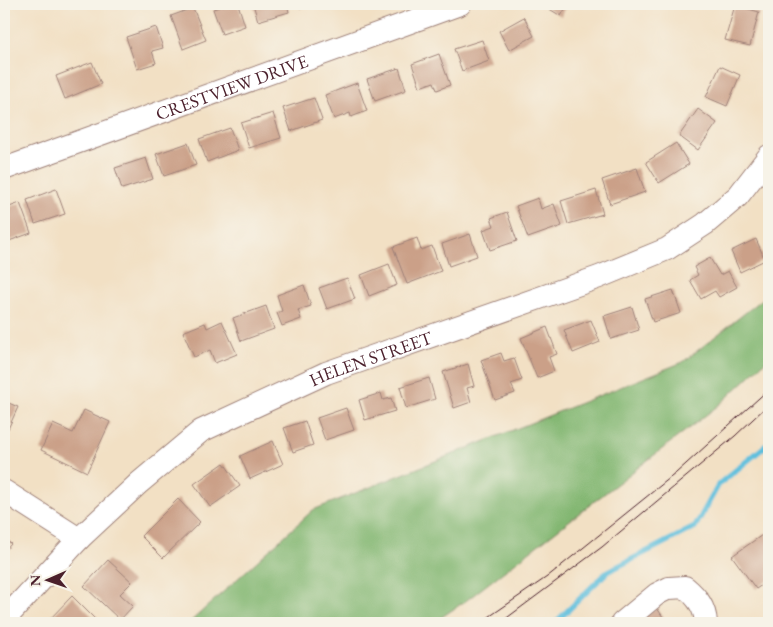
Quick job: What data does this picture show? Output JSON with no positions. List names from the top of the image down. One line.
{"streets":{"street":["CRESTVIEW DRIVE","HELEN STREET"]},"north":"left"}
